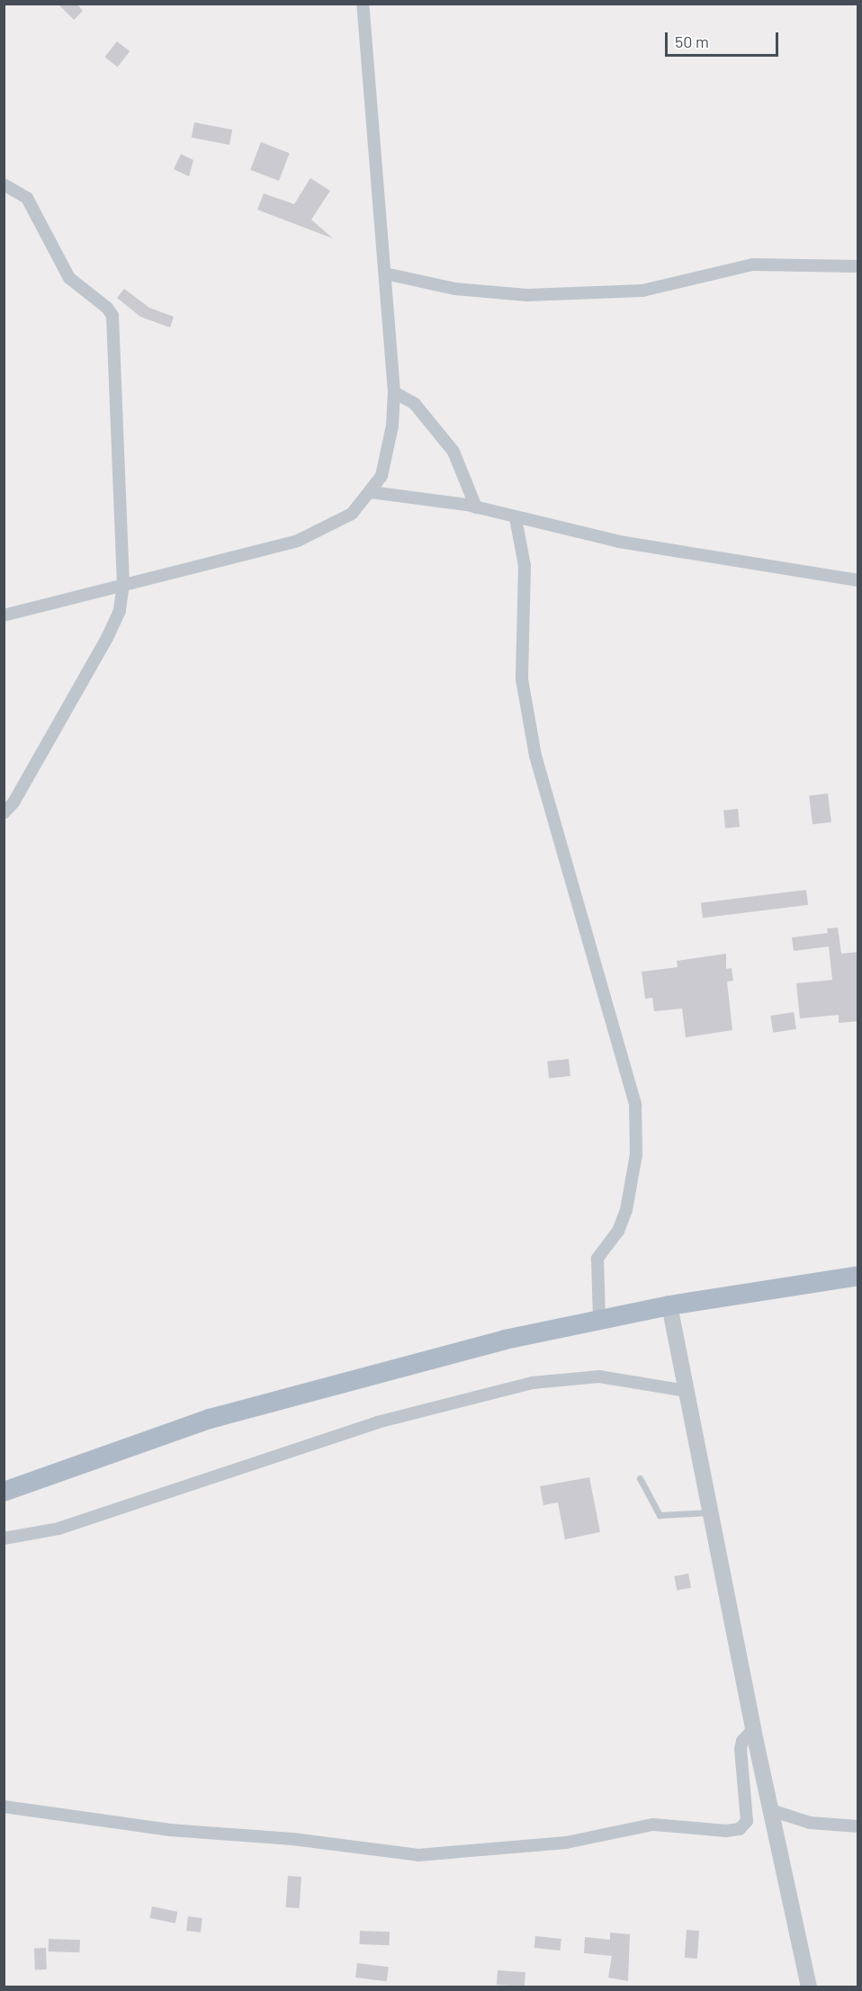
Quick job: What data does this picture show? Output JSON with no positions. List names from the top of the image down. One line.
{"scale_bar":"50 m"}
